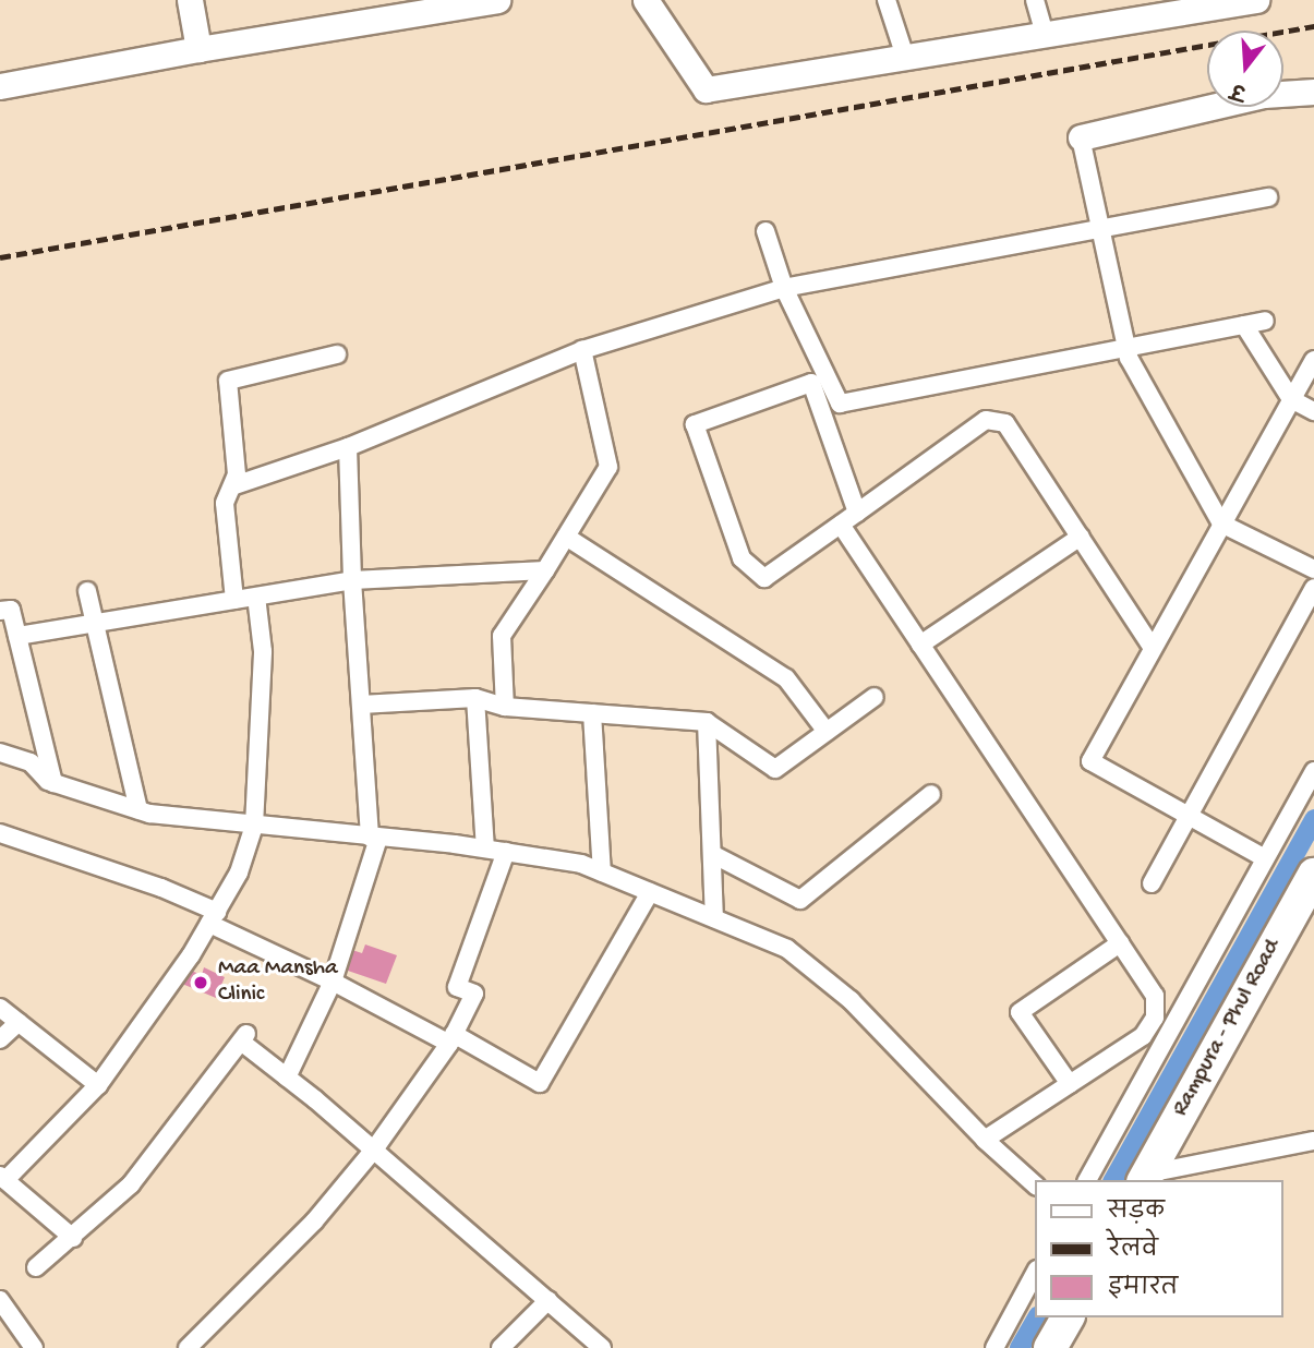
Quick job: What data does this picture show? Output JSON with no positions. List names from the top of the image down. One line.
{"streets":{"highway":["Rampura - Phul Road"]},"places":["Maa Mansha Clinic"],"legend":["सड़क","रेलवे","इमारत"],"north":"bottom"}
